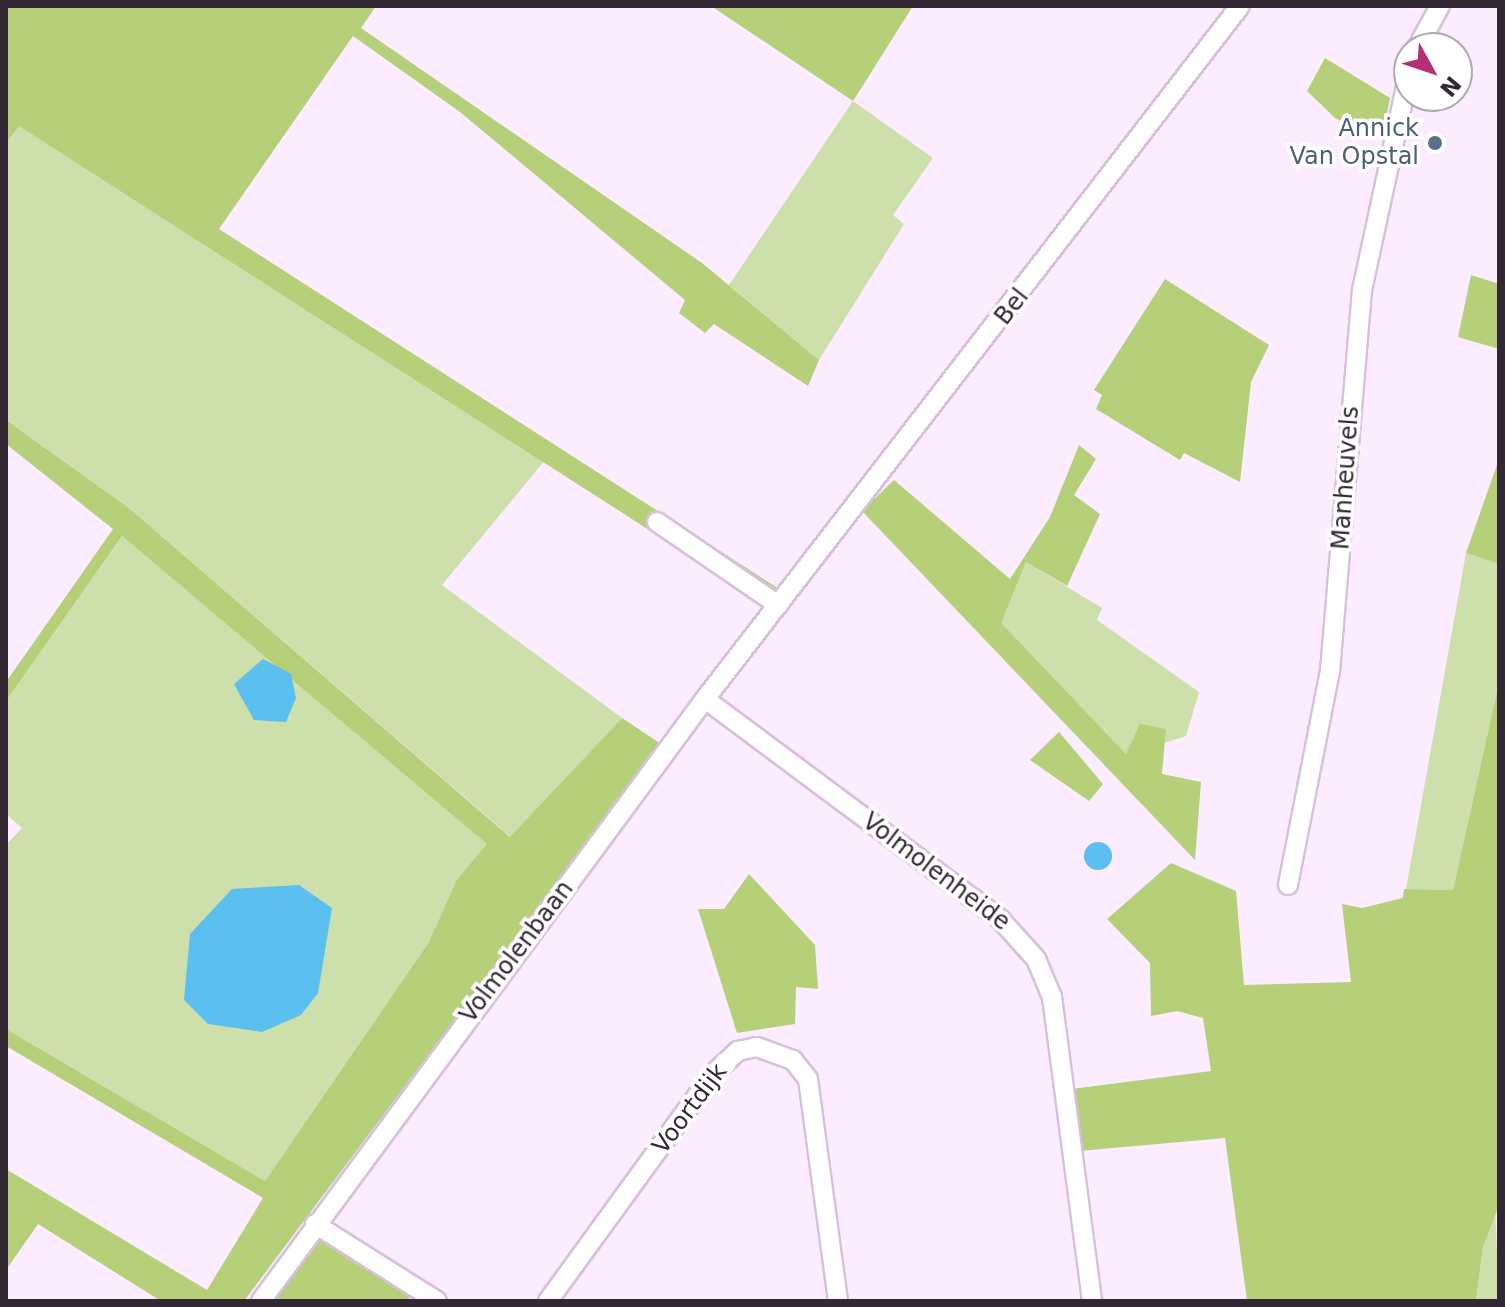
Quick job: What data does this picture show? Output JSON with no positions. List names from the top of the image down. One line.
{"streets":{"street":["Bel","Manheuvels","Volmolenheide","Volmolenbaan","Voortdijk"]},"crossings":[["Bel","Volmolenbaan"],["Volmolenheide","Volmolenbaan"]],"places":["Annick Van Opstal"],"north":"bottom right"}
